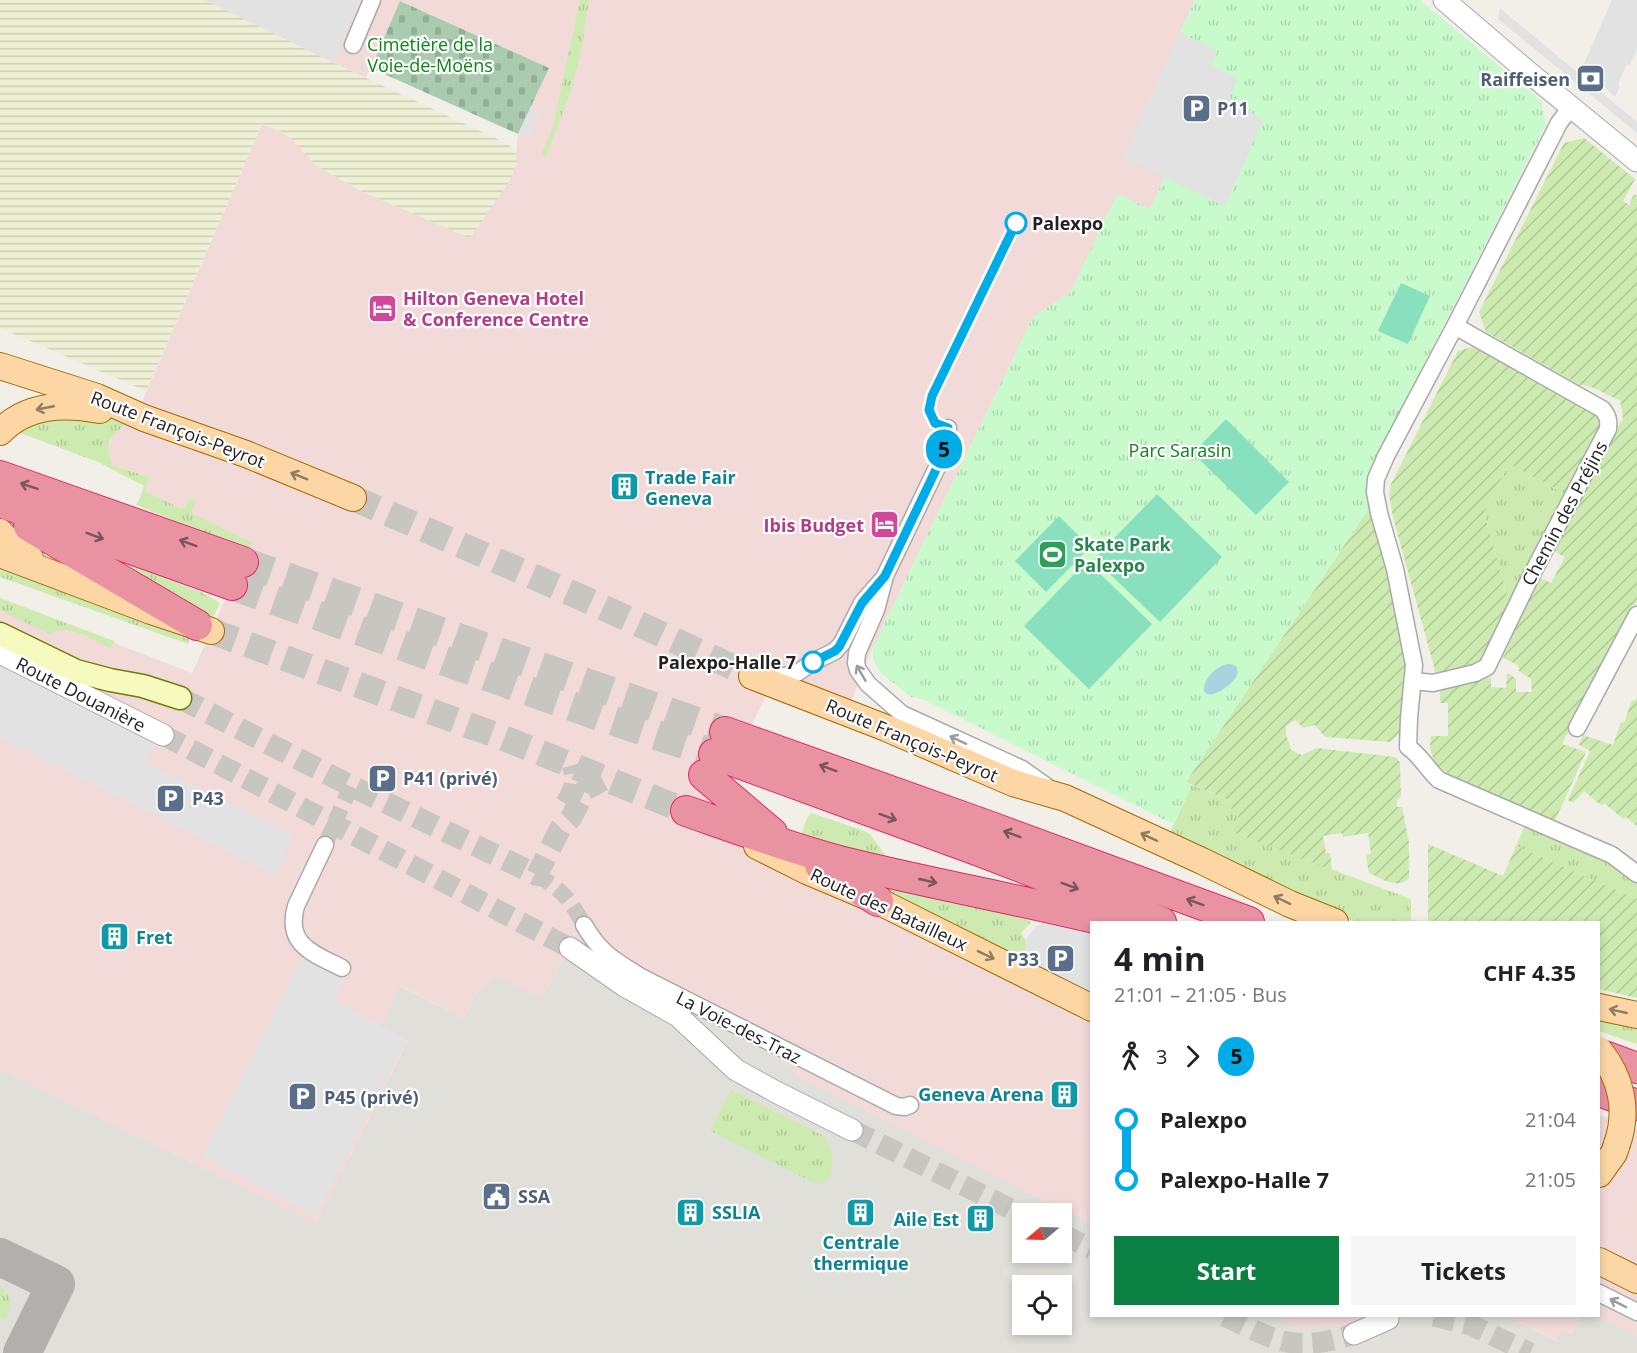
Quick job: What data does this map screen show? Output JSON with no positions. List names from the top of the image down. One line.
{"streets":{"main road":["Route François-Peyrot","Route des Batailleux"],"street":["Chemin des Préjins","Route Douanière","La Voie-des-Traz"]},"one_way":["Route des Batailleux"],"parks":["Cimetière de la Voie-de-Moëns","Parc Sarasin"],"places":{"bank":["Raiffeisen"],"parking":["P11","P41 (privé)","P43","P33","P45 (privé)"],"other":["Palexpo","Palexpo-Halle 7"],"hotel":["Hilton Geneva Hotel & Conference Centre","Ibis Budget"],"building":["Trade Fair Geneva","Fret","Geneva Arena","SSLIA","Centrale thermique","Aile Est"],"sports":["Skate Park Palexpo"],"public building":["SSA"]},"lines":["bus line 5"],"north":"left","page":{"on_map":"5","heading":["4 min","21:01 – 21:05 · Bus","CHF 4.35"],"legs":["3","5"],"list":[{"name":"Palexpo","value":"21:04"},{"name":"Palexpo-Halle 7","value":"21:05"}],"buttons":["Start","Tickets"]}}
